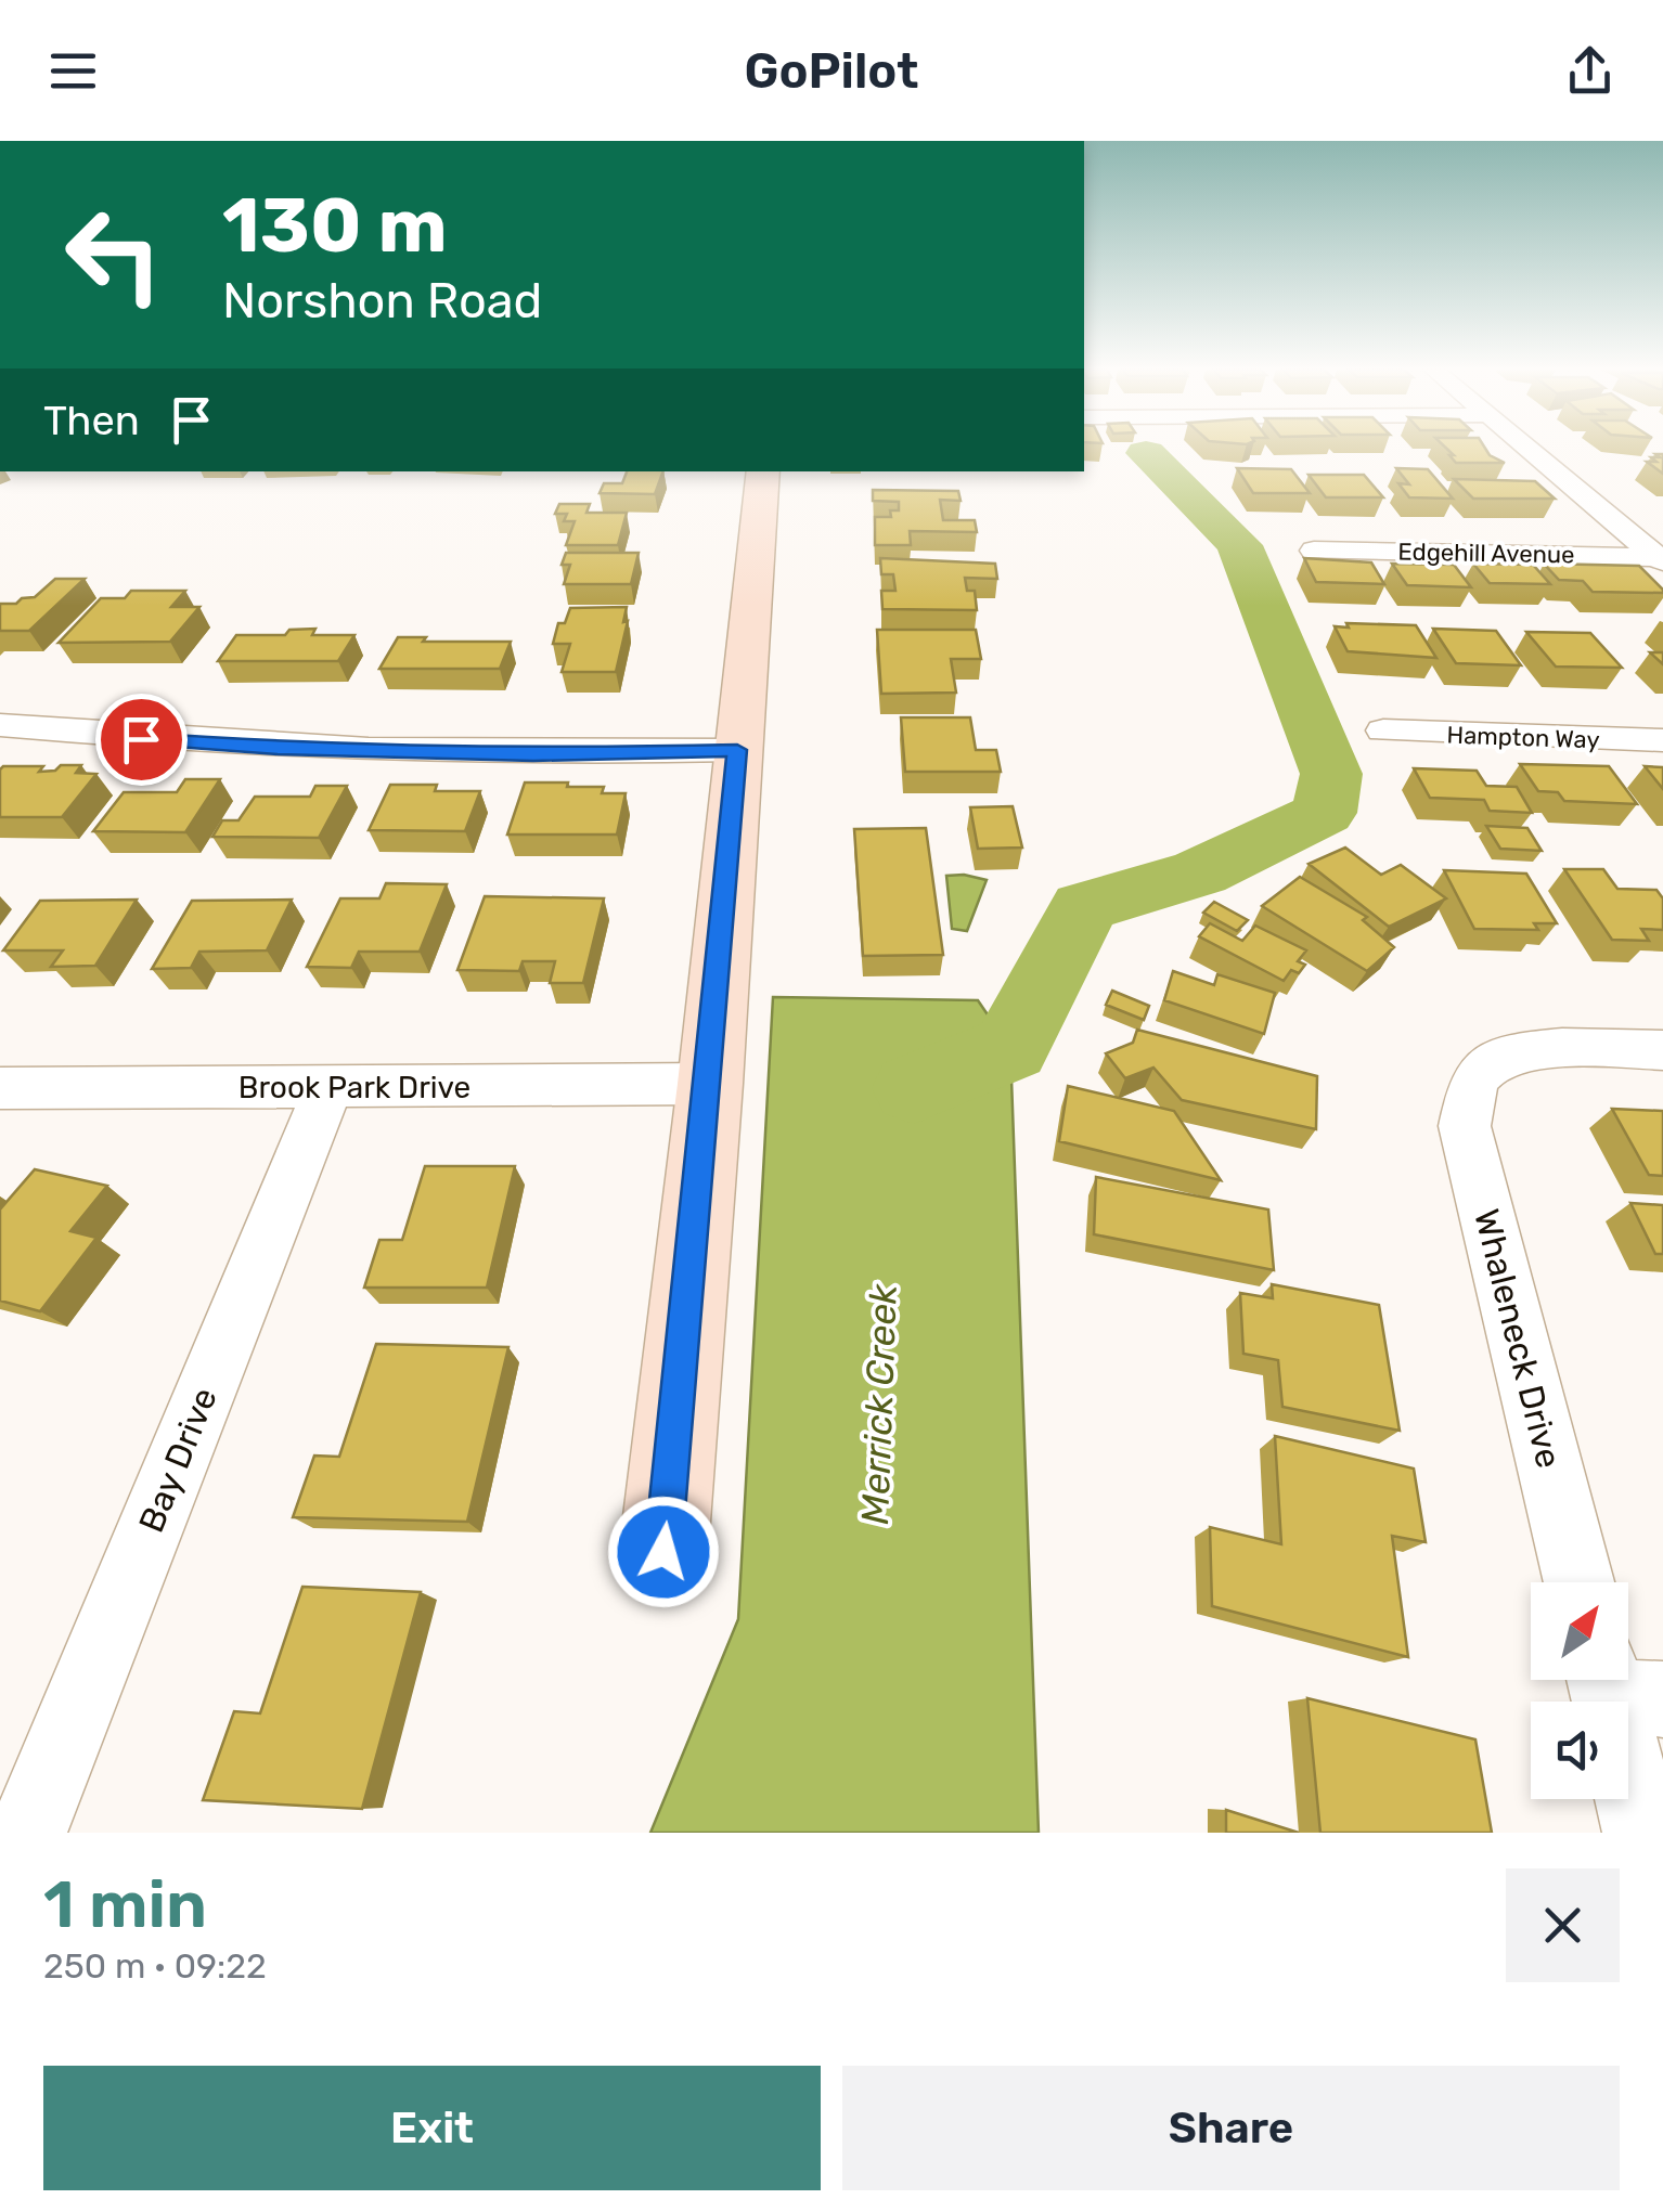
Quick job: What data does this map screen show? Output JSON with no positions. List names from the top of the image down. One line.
{"streets":{"street":["Edgehill Avenue","Hampton Way","Brook Park Drive","Whaleneck Drive","Bay Drive"]},"crossings":[["Brook Park Drive","Bay Drive"]],"water":["Merrick Creek"],"north":"top right","page":{"header":"GoPilot","turn":["130 m","Norshon Road"],"then":"Then","heading":["1 min","250 m · 09:22"],"buttons":["Exit","Share"]}}
